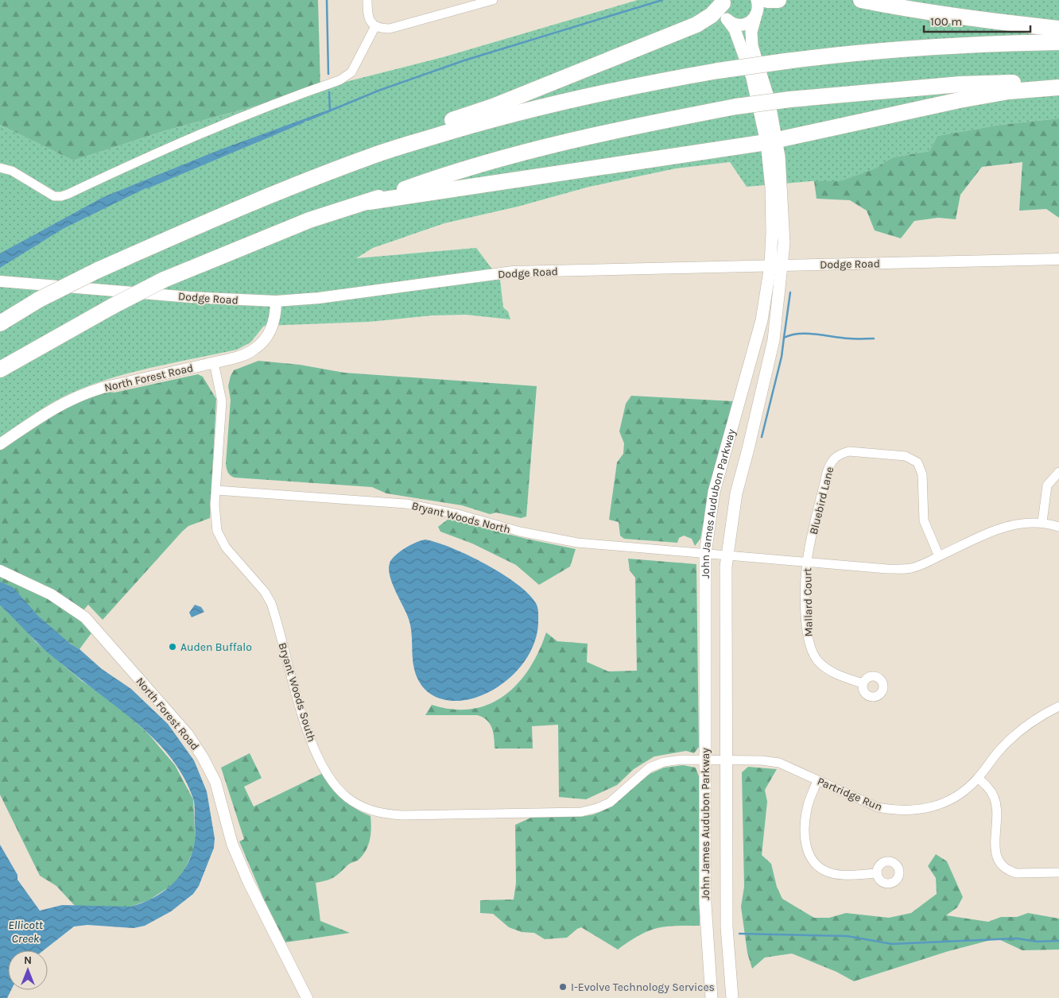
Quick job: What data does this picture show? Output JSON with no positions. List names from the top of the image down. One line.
{"streets":{"main road":["John James Audubon Parkway"],"street":["Dodge Road","North Forest Road","Bluebird Lane","Bryant Woods North","Mallard Court","Bryant Woods South","Partridge Run"]},"crossings":[["Dodge Road","North Forest Road"],["Dodge Road","John James Audubon Parkway"],["North Forest Road","Bryant Woods South"],["Bluebird Lane","Mallard Court"],["John James Audubon Parkway","Bryant Woods North"],["John James Audubon Parkway","Bryant Woods South"],["John James Audubon Parkway","Partridge Run"],["Bryant Woods North","Bryant Woods South"],["Bryant Woods South","Partridge Run"]],"water":["Ellicott Creek"],"places":["Auden Buffalo","I-Evolve Technology Services"],"scale_bar":"100 m","north":"top"}
